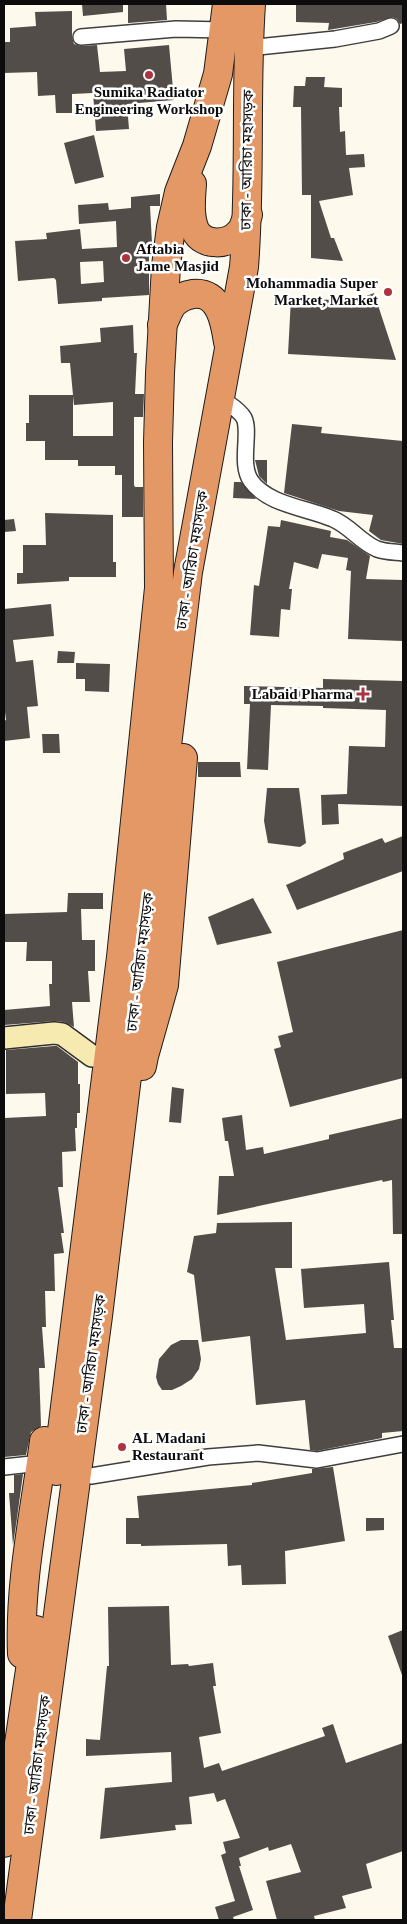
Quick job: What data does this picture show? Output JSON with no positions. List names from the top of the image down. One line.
{"streets":{"highway":["ঢাকা - আরিচা মহাসড়ক"]},"places":{"other":["Sumika Radiator Engineering Workshop","Aftabia Jame Masjid","Mohammadia Super Market, Market","AL Madani Restaurant"],"health":["Labaid Pharma"]}}
